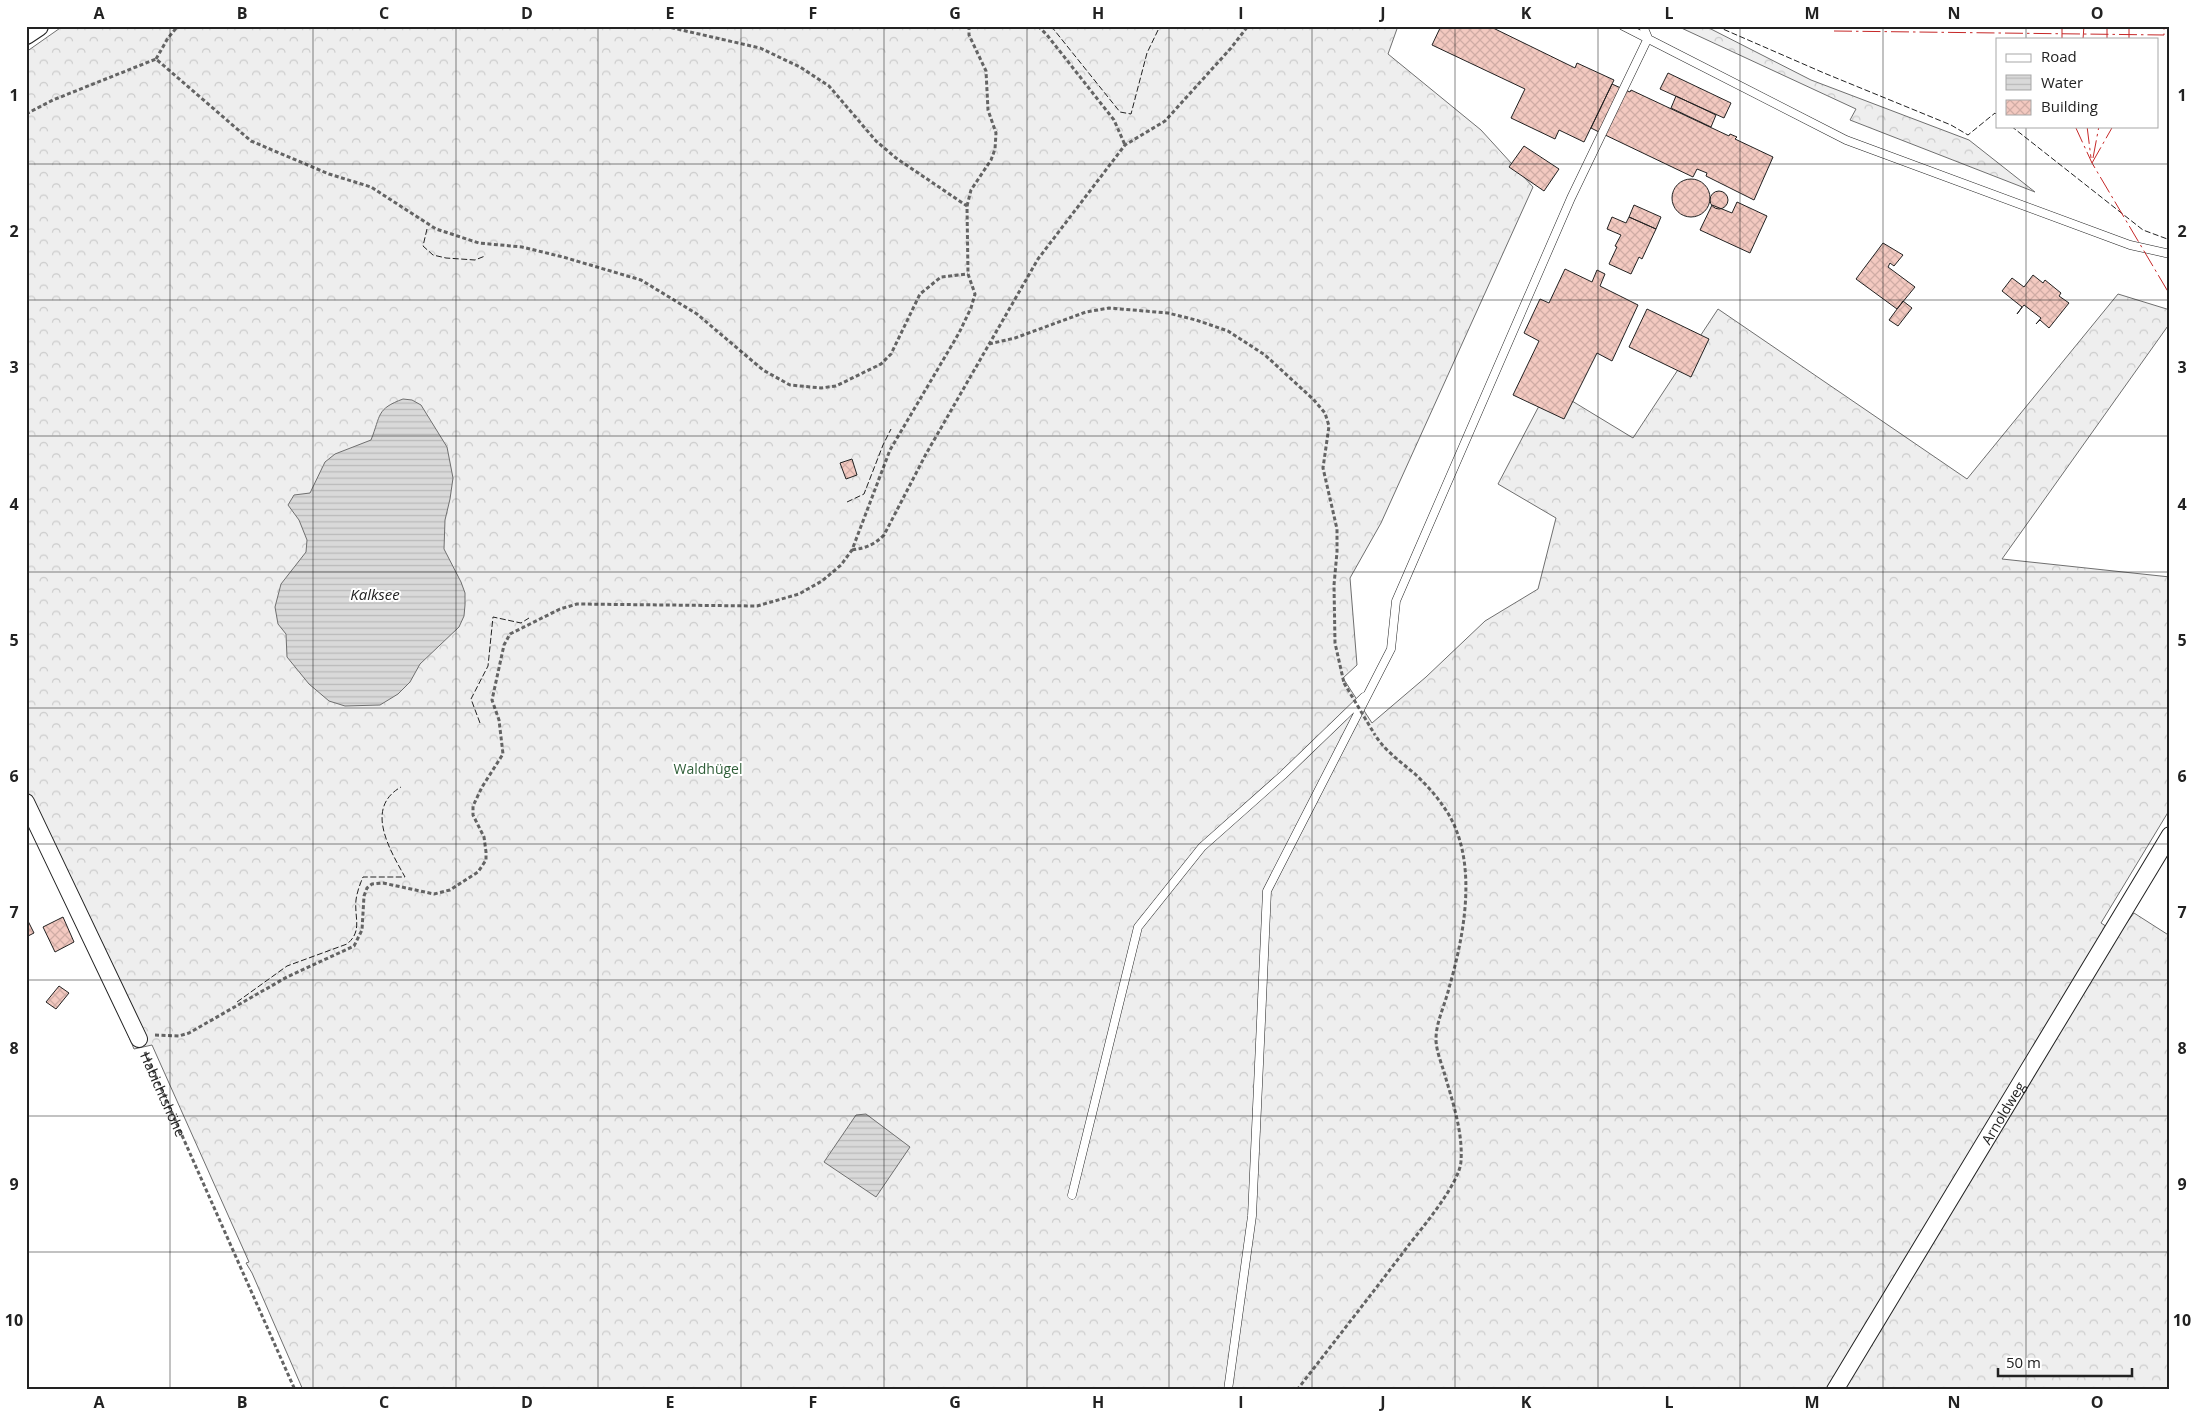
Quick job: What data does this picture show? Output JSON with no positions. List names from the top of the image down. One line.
{"streets":{"street":["Habichtshöhe","Arnoldweg"]},"water":["Kalksee"],"parks":["Waldhügel"],"legend":["Road","Water","Building"],"scale_bar":"50 m","grid":{"columns":["A","B","C","D","E","F","G","H","I","J","K","L","M","N","O"],"rows":["1","2","3","4","5","6","7","8","9","10"]}}
